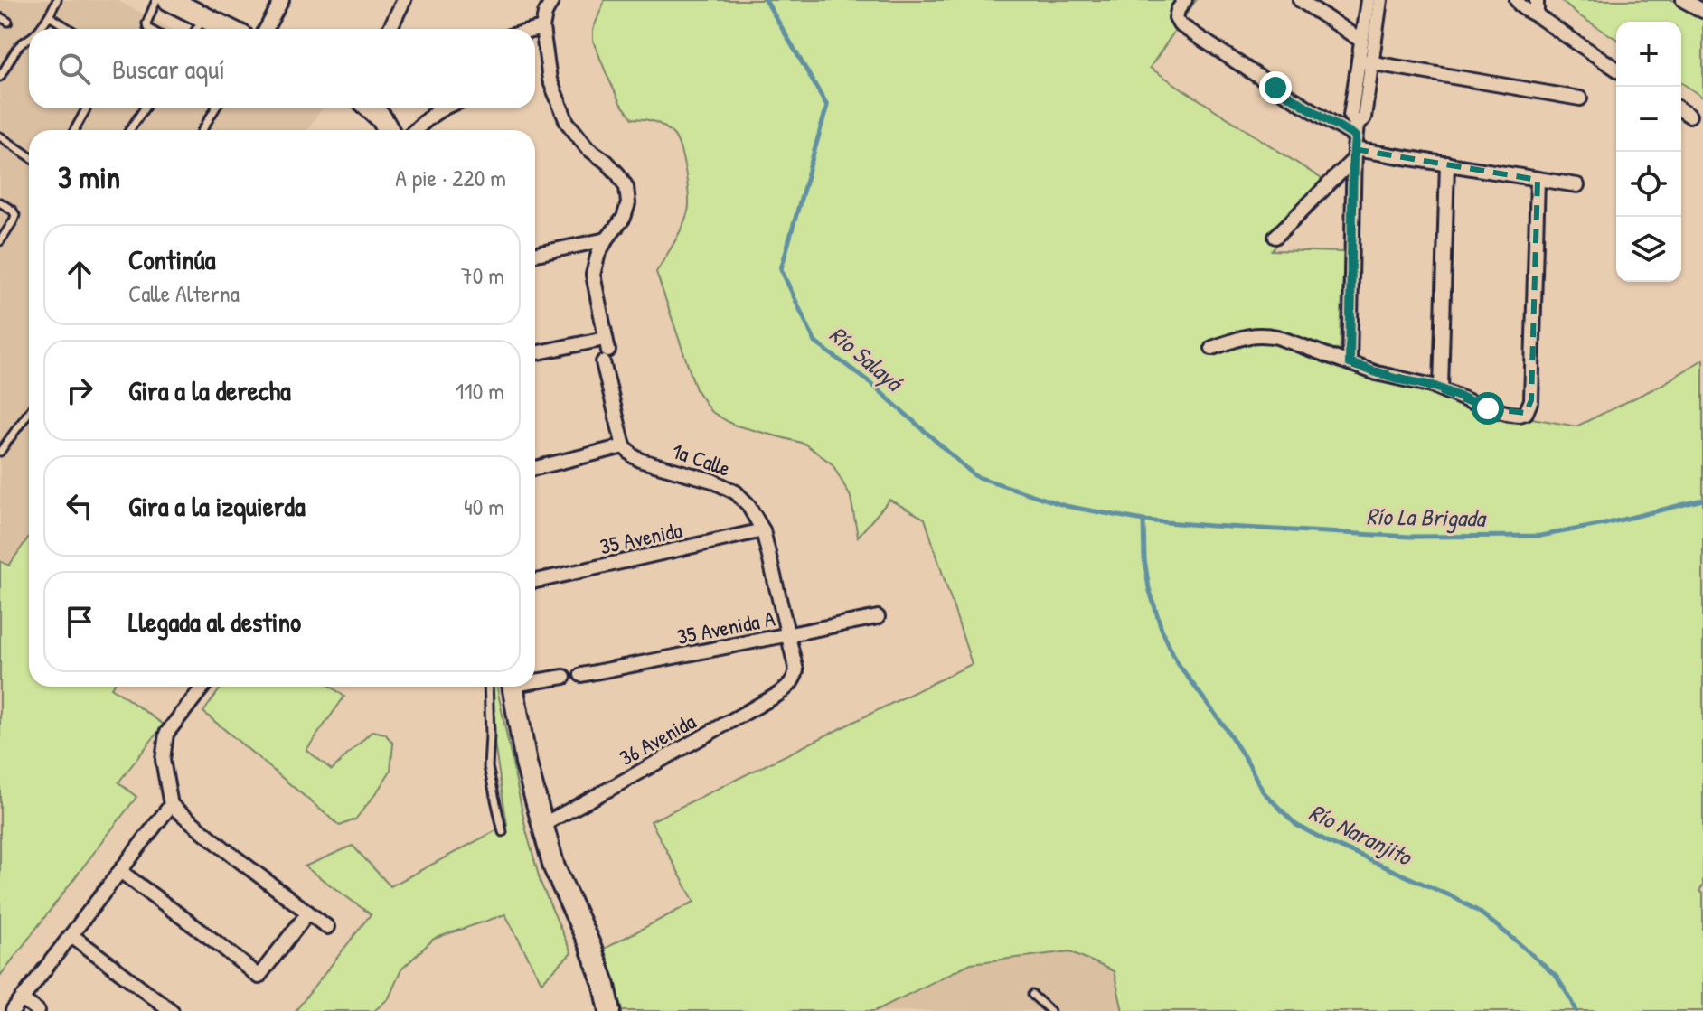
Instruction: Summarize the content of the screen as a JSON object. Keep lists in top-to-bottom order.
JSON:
{
  "streets": {
    "street": [
      "1a Calle",
      "35 Avenida",
      "35 Avenida A",
      "36 Avenida"
    ]
  },
  "crossings": [
    ["1a Calle", "35 Avenida"],
    ["1a Calle", "35 Avenida A"],
    ["1a Calle", "36 Avenida"]
  ],
  "water": ["Río Salayá", "Río La Brigada", "Río Naranjito"],
  "page": {
    "map_buttons": ["+", "−"],
    "search": "Buscar aquí",
    "heading": ["3 min", "A pie · 220 m"],
    "list": [
      ["Continúa", "Calle Alterna", "70 m"],
      ["Gira a la derecha", "110 m"],
      ["Gira a la izquierda", "40 m"],
      "Llegada al destino"
    ]
  }
}
